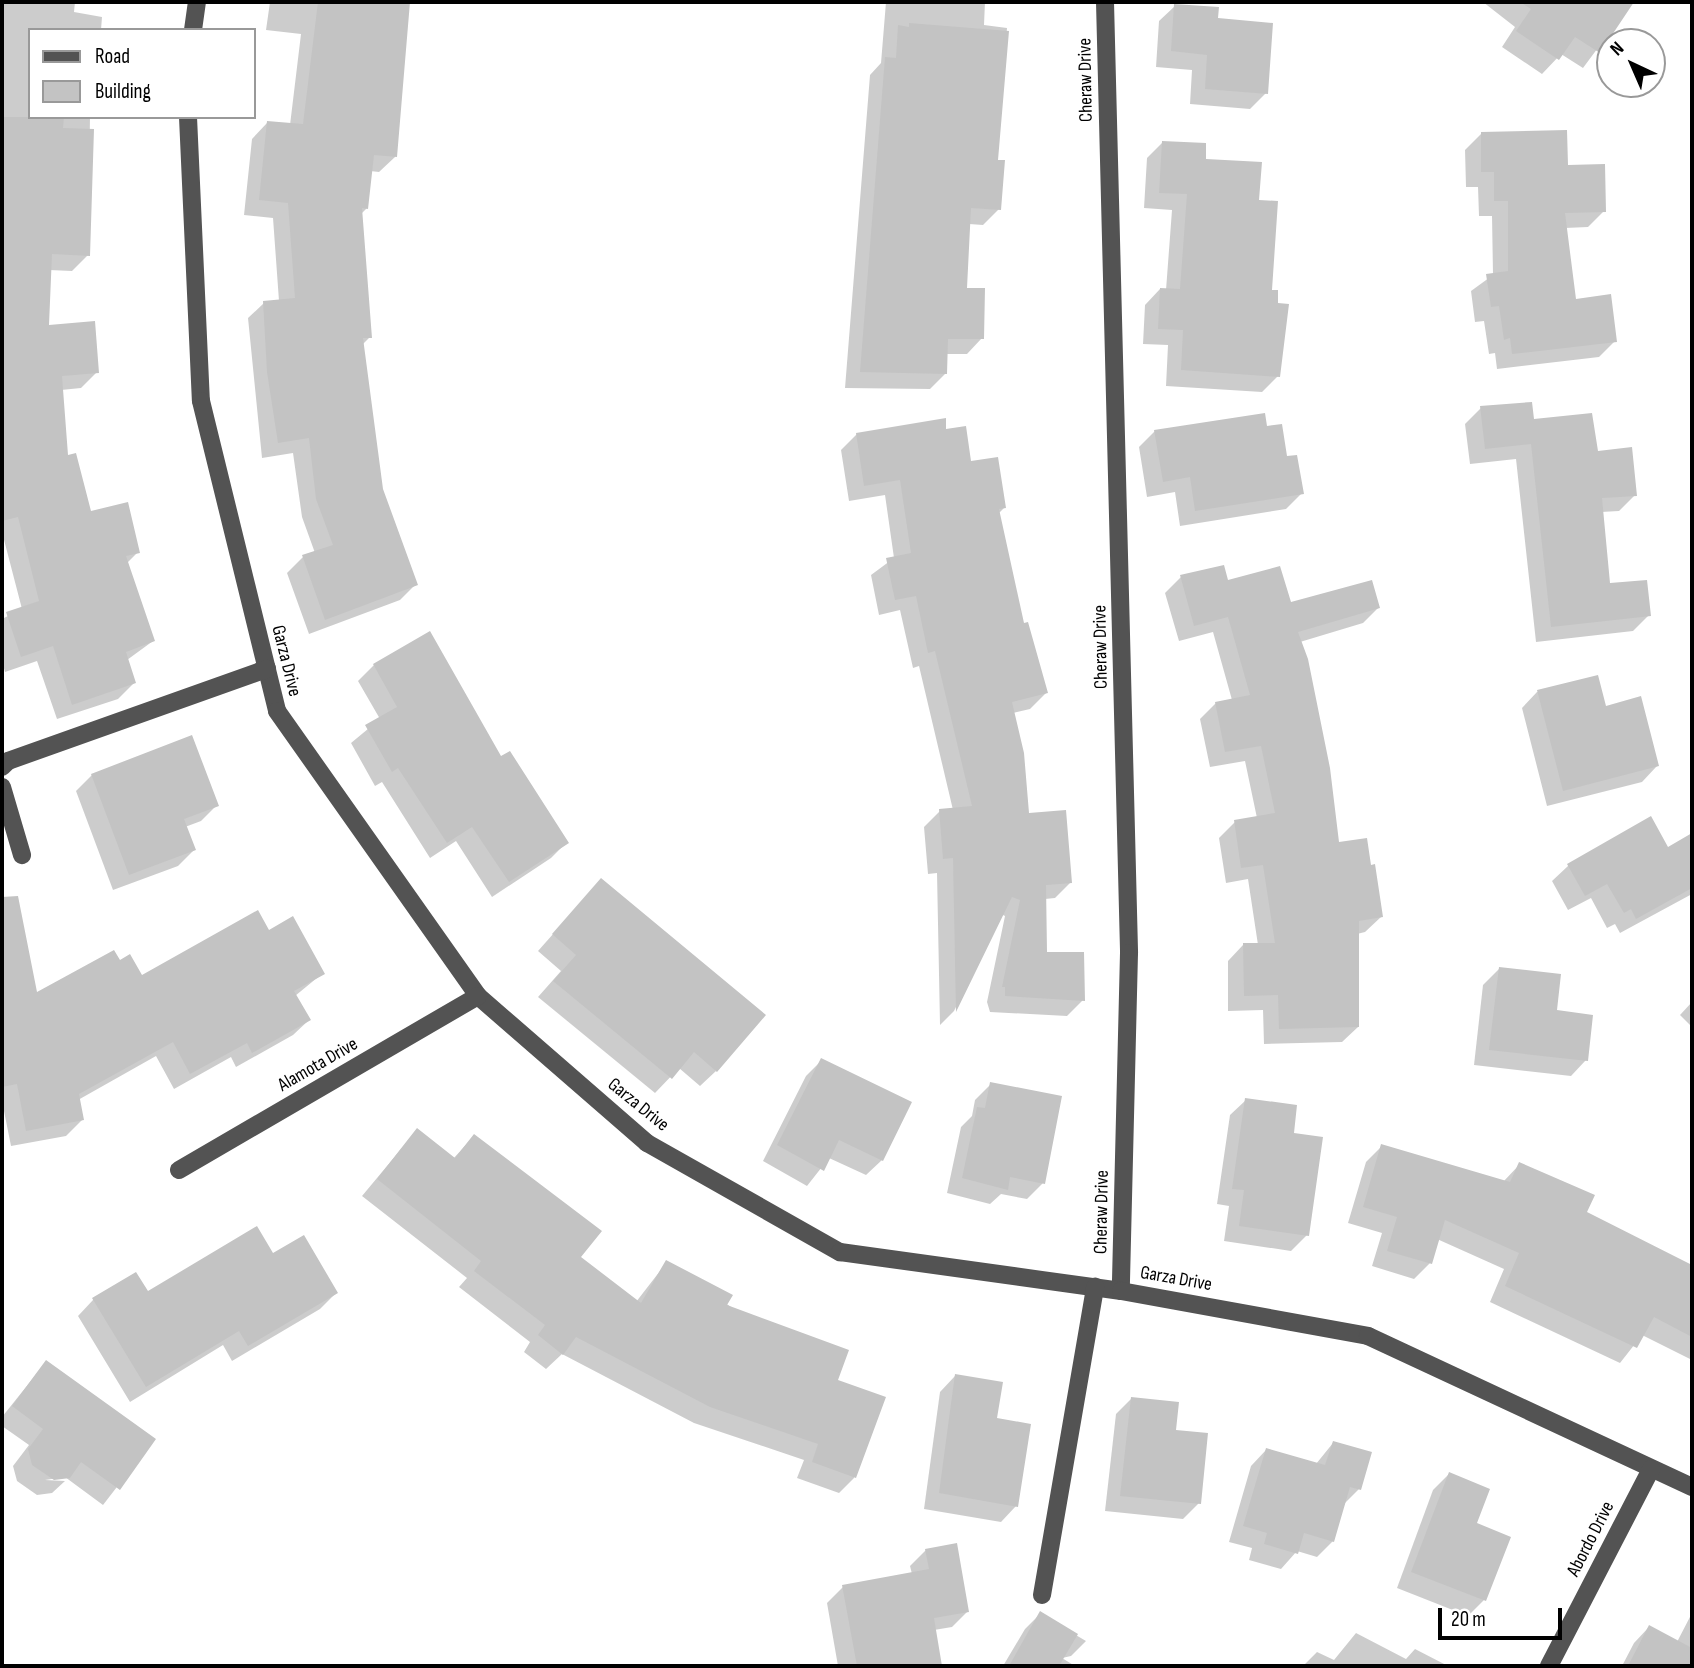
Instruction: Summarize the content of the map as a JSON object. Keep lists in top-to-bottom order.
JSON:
{
  "streets": {
    "street": [
      "Cheraw Drive",
      "Garza Drive",
      "Alamota Drive",
      "Abordo Drive"
    ]
  },
  "crossings": [
    ["Cheraw Drive", "Garza Drive"],
    ["Garza Drive", "Alamota Drive"],
    ["Garza Drive", "Abordo Drive"]
  ],
  "legend": ["Road", "Building"],
  "scale_bar": "20 m",
  "north": "top left"
}
